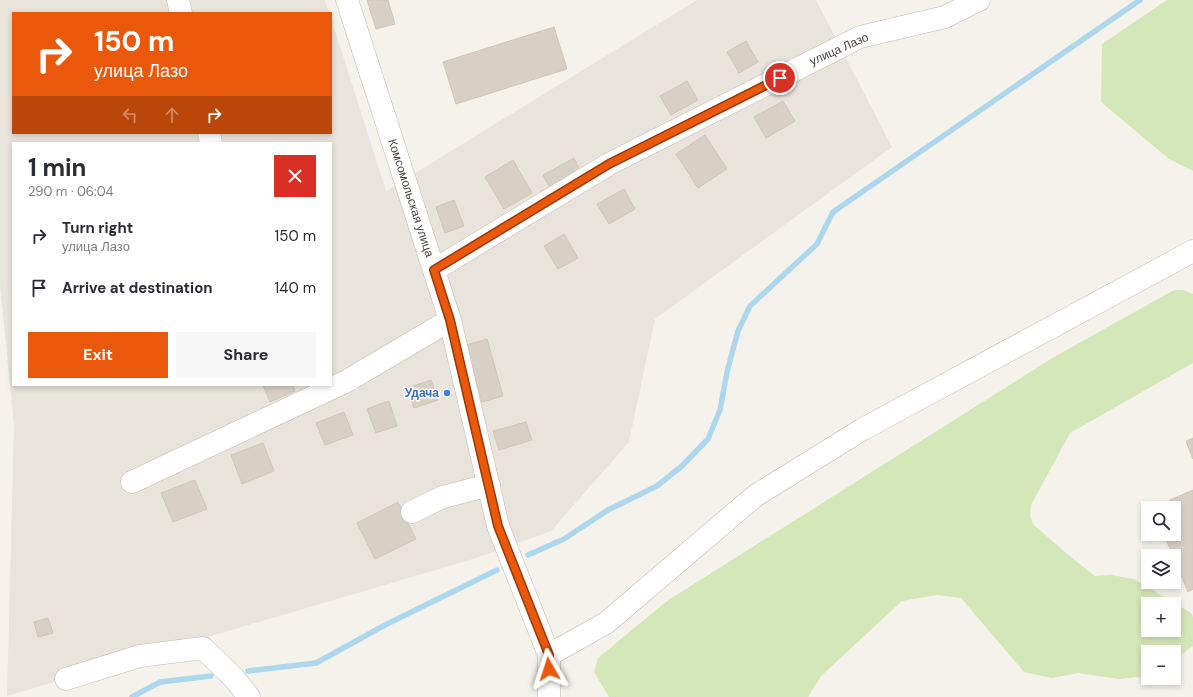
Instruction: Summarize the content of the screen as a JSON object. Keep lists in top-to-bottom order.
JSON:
{
  "streets": {
    "street": ["улица Лазо", "Комсомольская улица"]
  },
  "crossings": [
    ["улица Лазо", "Комсомольская улица"]
  ],
  "places": ["Удача"],
  "page": {
    "turn": ["150 m", "улица Лазо"],
    "heading": ["1 min", "290 m · 06:04"],
    "list": [
      {
        "name": "Turn right",
        "note": "улица Лазо",
        "value": "150 m"
      },
      {
        "name": "Arrive at destination",
        "value": "140 m"
      }
    ],
    "buttons": ["Exit", "Share"],
    "map_buttons": ["+", "−"]
  }
}
